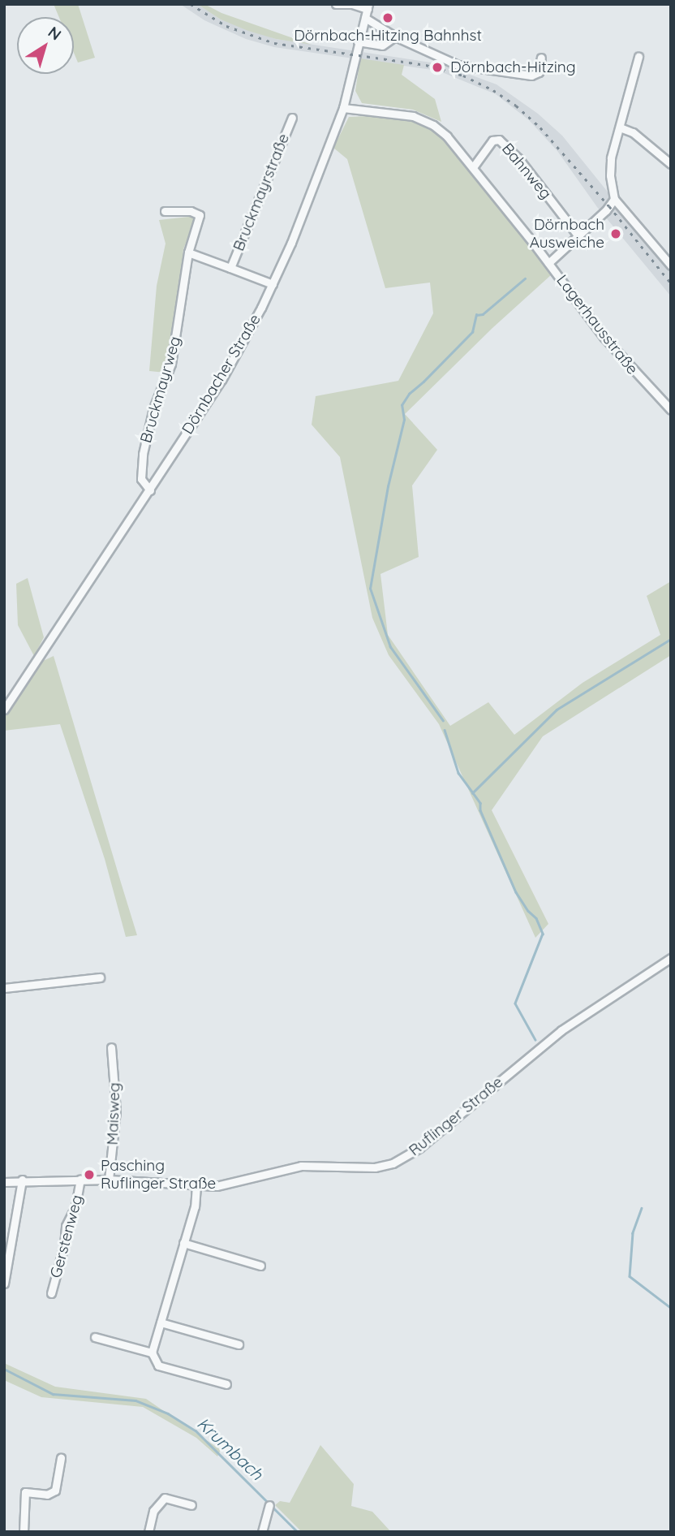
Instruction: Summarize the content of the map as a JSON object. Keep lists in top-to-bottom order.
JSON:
{
  "streets": {
    "street": [
      "Bahnweg",
      "Bruckmayrstraße",
      "Lagerhausstraße",
      "Dörnbacher Straße",
      "Bruckmayrweg",
      "Maisweg",
      "Ruflinger Straße",
      "Gerstenweg"
    ]
  },
  "crossings": [
    ["Bahnweg", "Lagerhausstraße"],
    ["Bruckmayrstraße", "Dörnbacher Straße"],
    ["Bruckmayrstraße", "Bruckmayrweg"],
    ["Lagerhausstraße", "Dörnbacher Straße"],
    ["Dörnbacher Straße", "Bruckmayrweg"],
    ["Maisweg", "Ruflinger Straße"],
    ["Ruflinger Straße", "Gerstenweg"]
  ],
  "water": ["Krumbach"],
  "places": [
    "Dörnbach-Hitzing Bahnhst",
    "Dörnbach-Hitzing",
    "Dörnbach Ausweiche",
    "Pasching Ruflinger Straße"
  ],
  "north": "top right"
}
